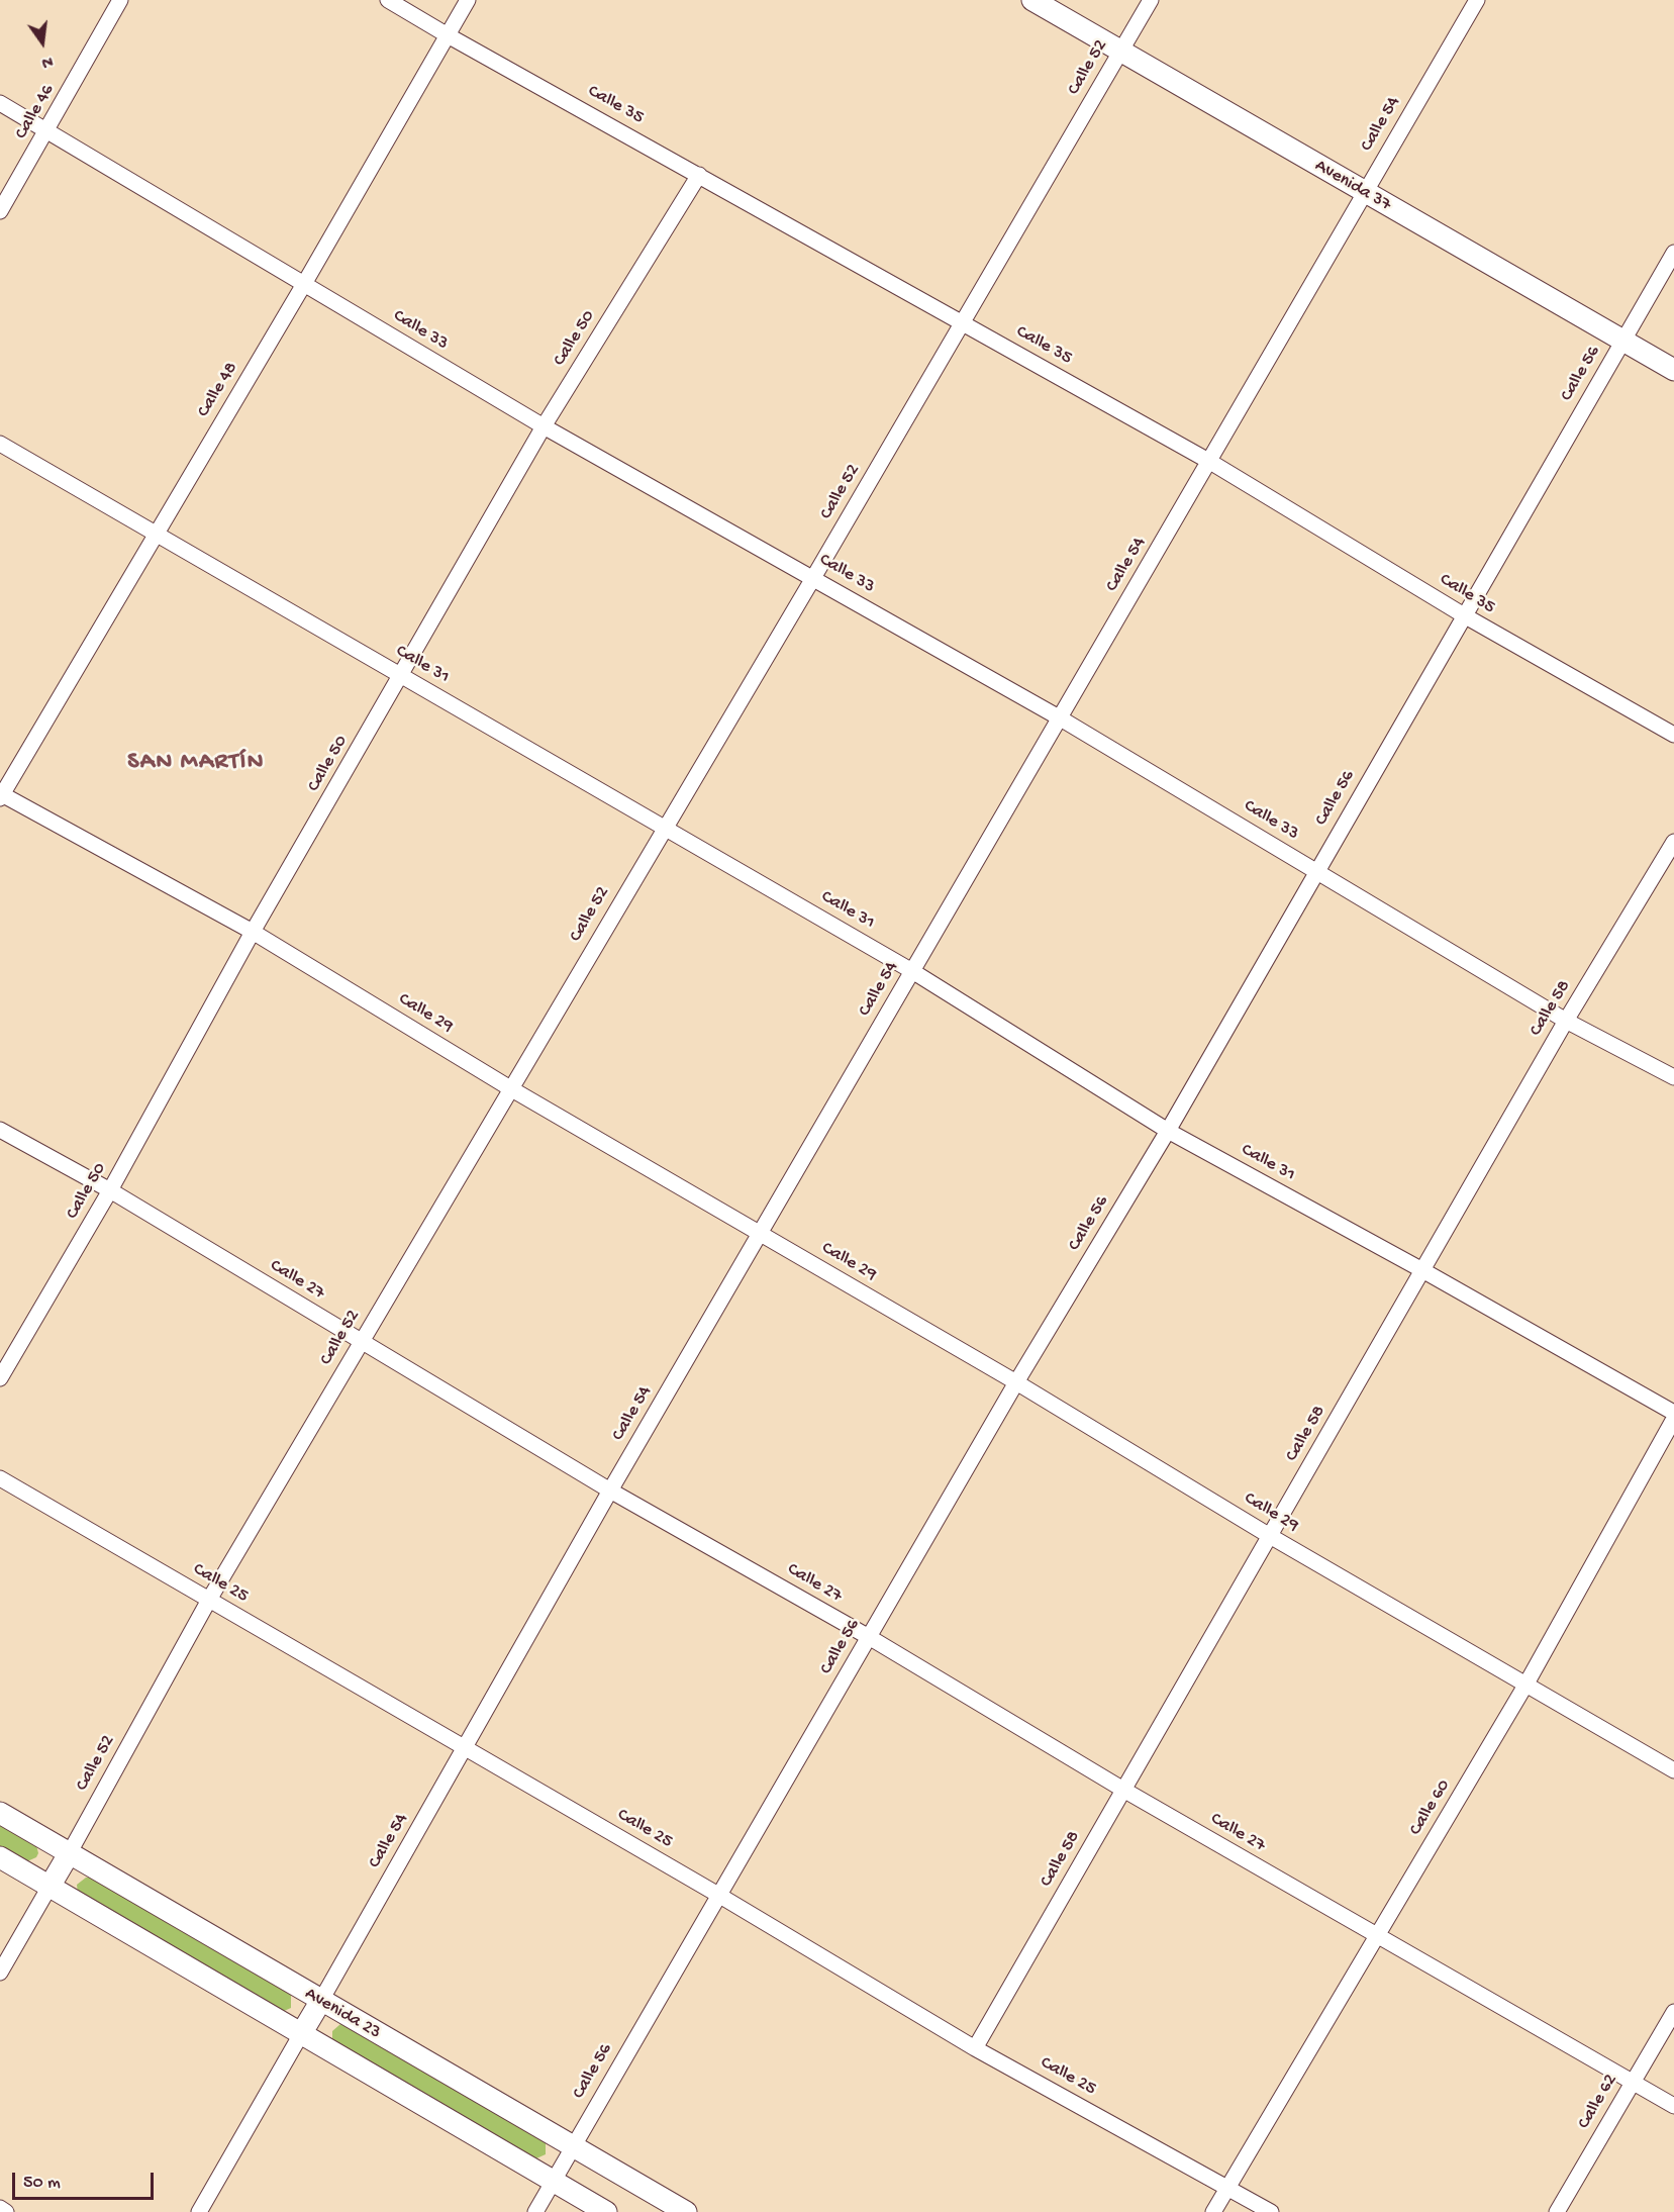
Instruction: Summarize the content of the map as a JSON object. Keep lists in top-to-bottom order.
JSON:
{
  "streets": {
    "main road": ["Avenida 37", "Avenida 23"],
    "street": [
      "Calle 52",
      "Calle 35",
      "Calle 46",
      "Calle 54",
      "Calle 33",
      "Calle 50",
      "Calle 56",
      "Calle 48",
      "Calle 31",
      "Calle 58",
      "Calle 29",
      "Calle 27",
      "Calle 25",
      "Calle 60",
      "Calle 62"
    ]
  },
  "crossings": [
    ["Calle 52", "Calle 35"],
    ["Calle 52", "Avenida 37"],
    ["Calle 52", "Calle 33"],
    ["Calle 52", "Calle 31"],
    ["Calle 52", "Calle 29"],
    ["Calle 52", "Calle 27"],
    ["Calle 52", "Calle 25"],
    ["Calle 52", "Avenida 23"],
    ["Calle 35", "Calle 54"],
    ["Calle 35", "Calle 50"],
    ["Calle 35", "Calle 56"],
    ["Calle 35", "Calle 48"],
    ["Calle 46", "Calle 33"],
    ["Calle 54", "Avenida 37"],
    ["Calle 54", "Calle 33"],
    ["Calle 54", "Calle 31"],
    ["Calle 54", "Calle 29"],
    ["Calle 54", "Calle 27"],
    ["Calle 54", "Calle 25"],
    ["Calle 54", "Avenida 23"],
    ["Avenida 37", "Calle 56"],
    ["Calle 33", "Calle 50"],
    ["Calle 33", "Calle 56"],
    ["Calle 33", "Calle 48"],
    ["Calle 33", "Calle 58"],
    ["Calle 50", "Calle 31"],
    ["Calle 50", "Calle 29"],
    ["Calle 50", "Calle 27"],
    ["Calle 56", "Calle 31"],
    ["Calle 56", "Calle 29"],
    ["Calle 56", "Calle 27"],
    ["Calle 56", "Calle 25"],
    ["Calle 56", "Avenida 23"],
    ["Calle 48", "Calle 31"],
    ["Calle 48", "Calle 29"],
    ["Calle 31", "Calle 58"],
    ["Calle 58", "Calle 29"],
    ["Calle 58", "Calle 27"],
    ["Calle 58", "Calle 25"],
    ["Calle 29", "Calle 60"],
    ["Calle 27", "Calle 60"],
    ["Calle 27", "Calle 62"],
    ["Calle 25", "Calle 60"]
  ],
  "districts": ["SAN MARTÍN"],
  "scale_bar": "50 m",
  "north": "bottom"
}
